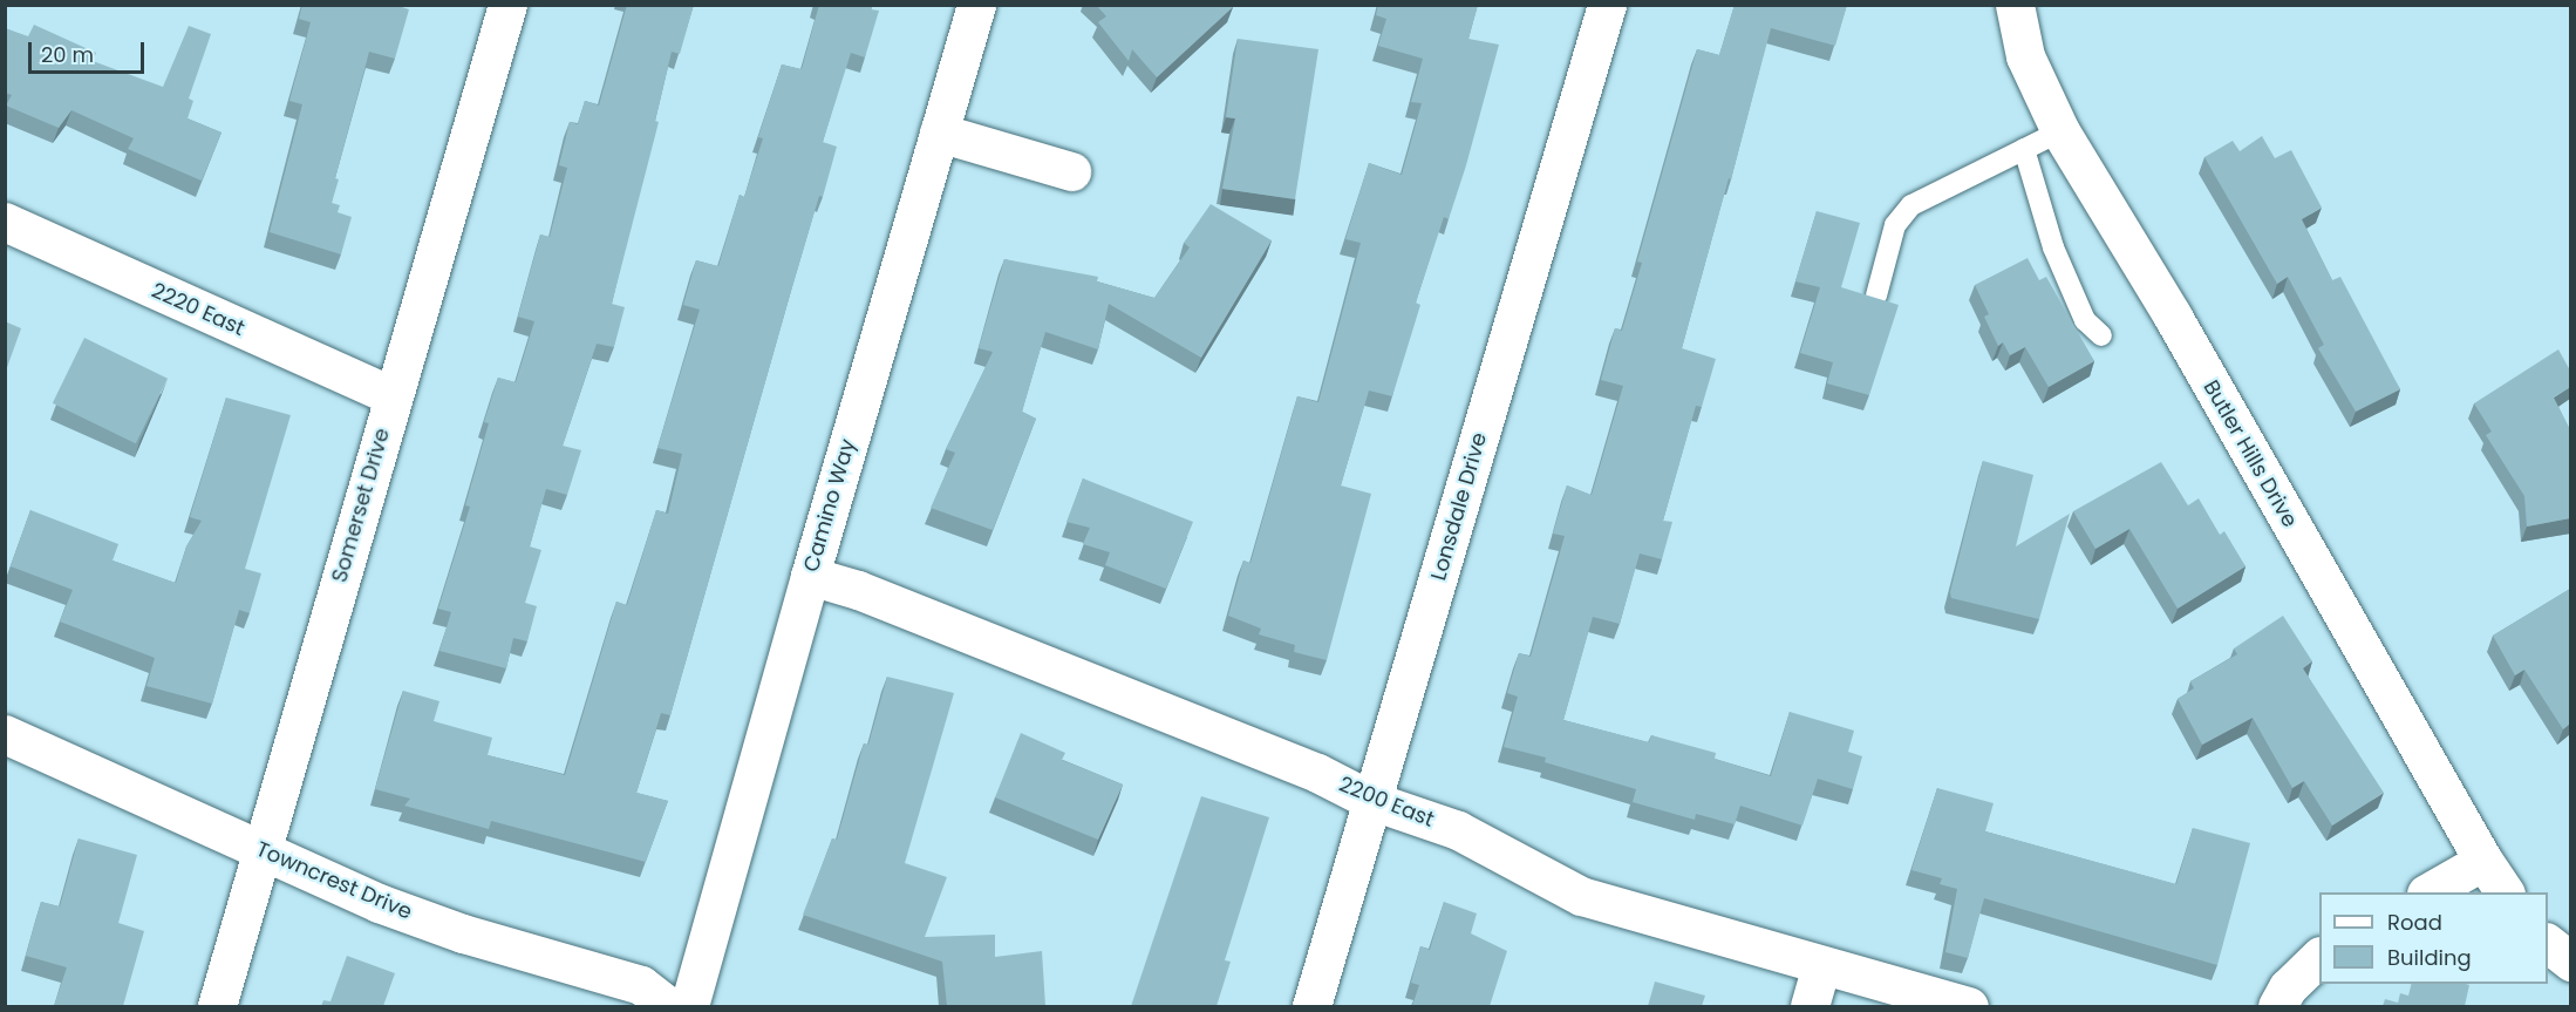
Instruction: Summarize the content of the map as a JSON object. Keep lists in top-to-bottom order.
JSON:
{
  "streets": {
    "street": [
      "2220 East",
      "Butler Hills Drive",
      "Somerset Drive",
      "Camino Way",
      "Lonsdale Drive",
      "2200 East",
      "Towncrest Drive"
    ]
  },
  "crossings": [
    ["2220 East", "Somerset Drive"],
    ["Somerset Drive", "Towncrest Drive"],
    ["Camino Way", "2200 East"],
    ["Lonsdale Drive", "2200 East"]
  ],
  "legend": ["Road", "Building"],
  "scale_bar": "20 m"
}
